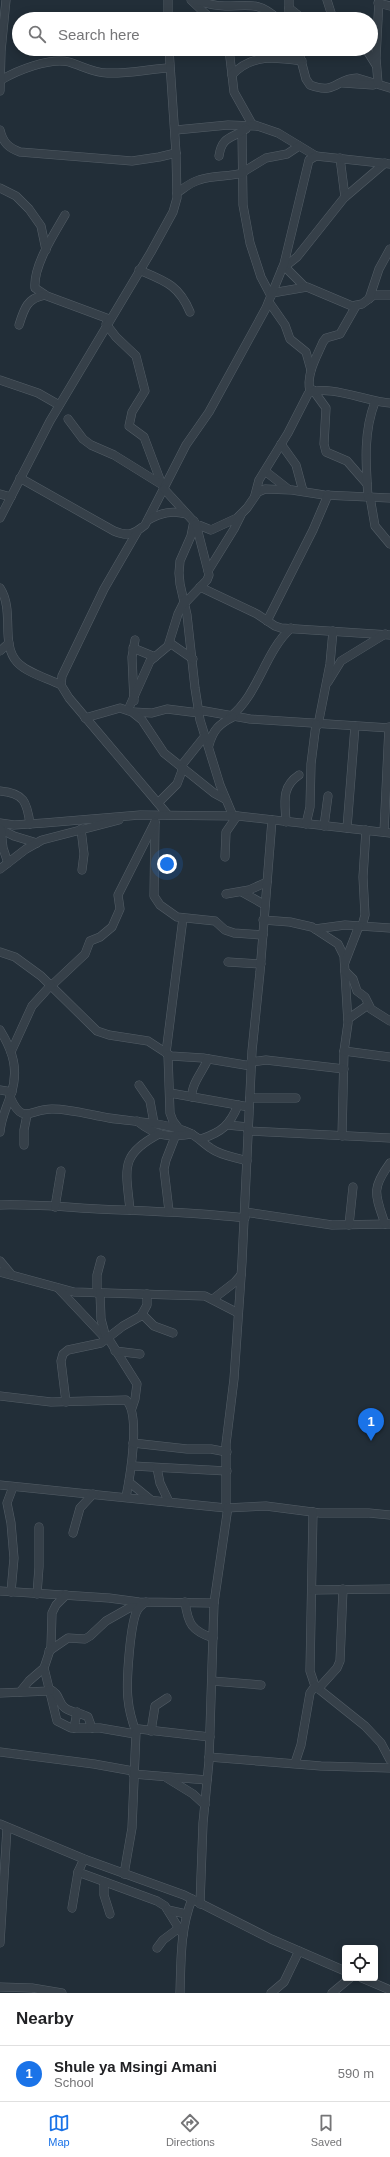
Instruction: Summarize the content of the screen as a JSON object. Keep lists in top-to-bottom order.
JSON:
{
  "page": {
    "search": "Search here",
    "pins": "1",
    "heading": "Nearby",
    "list": [
      {
        "mark": "1",
        "name": "Shule ya Msingi Amani",
        "note": "School",
        "value": "590 m"
      }
    ],
    "nav": ["Map", "Directions", "Saved"]
  }
}
